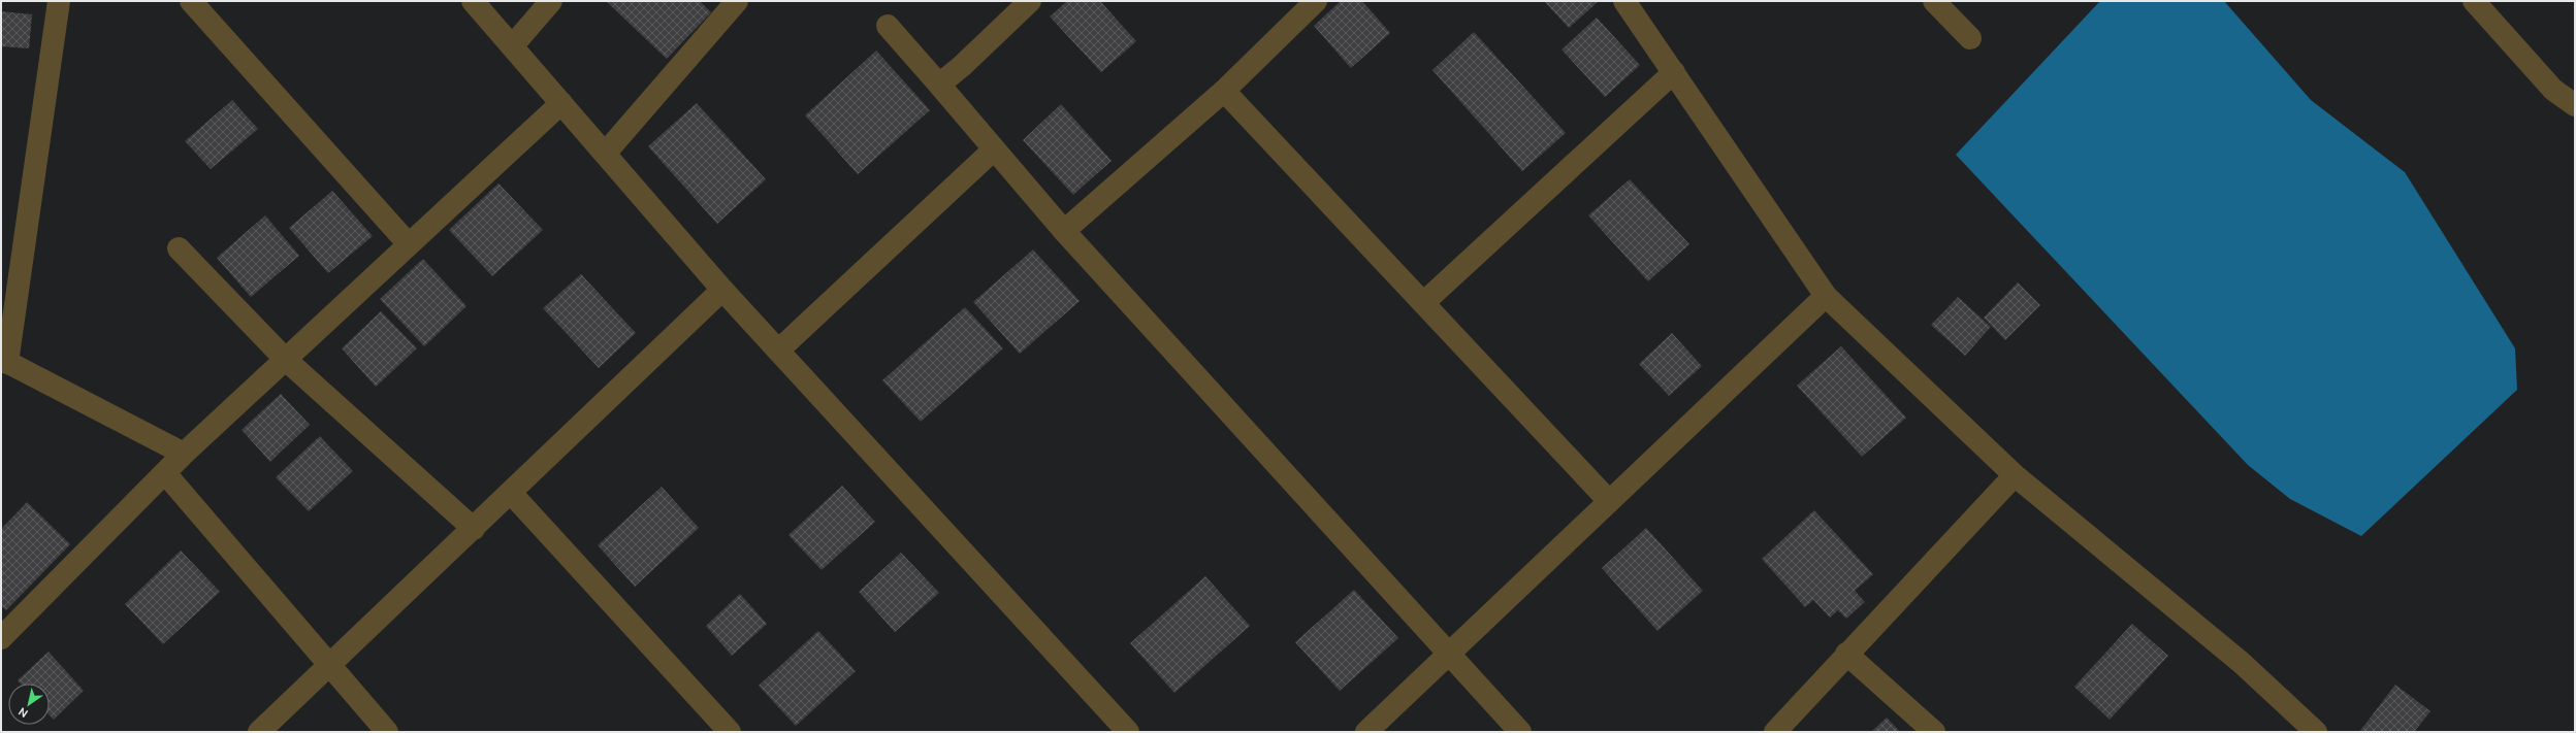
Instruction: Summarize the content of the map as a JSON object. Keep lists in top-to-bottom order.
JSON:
{
  "north": "bottom left"
}
